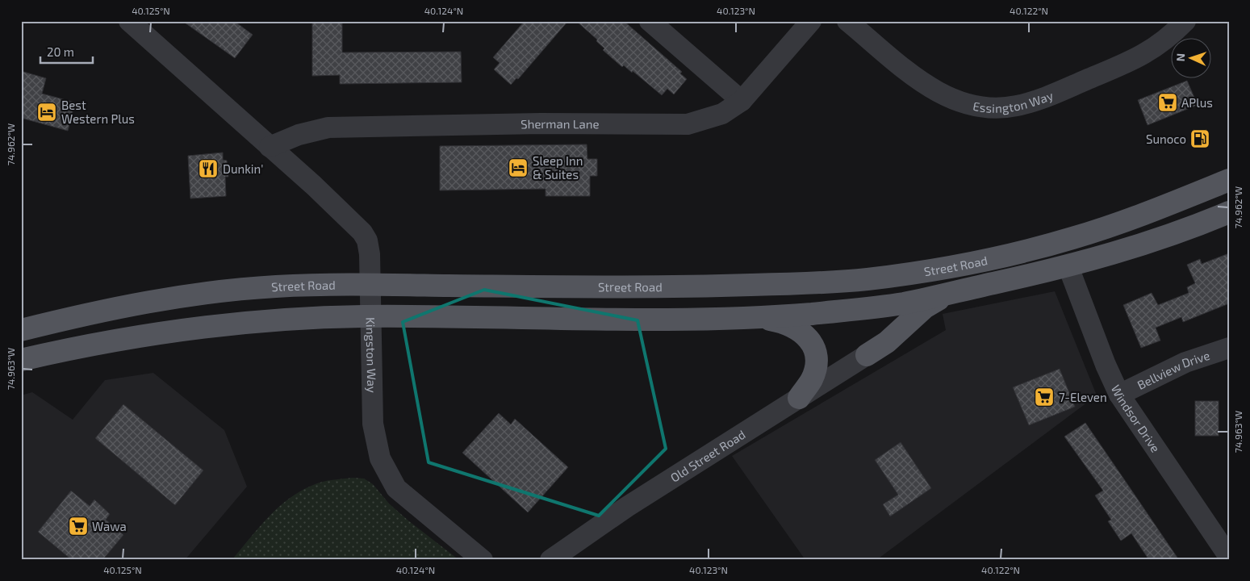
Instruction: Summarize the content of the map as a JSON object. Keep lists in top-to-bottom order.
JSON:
{
  "streets": {
    "main road": ["Street Road"],
    "street": [
      "Essington Way",
      "Sherman Lane",
      "Kingston Way",
      "Bellview Drive",
      "Windsor Drive",
      "Old Street Road"
    ]
  },
  "crossings": [
    ["Sherman Lane", "Kingston Way"],
    ["Street Road", "Kingston Way"],
    ["Street Road", "Windsor Drive"],
    ["Bellview Drive", "Windsor Drive"]
  ],
  "places": {
    "supermarket": ["APlus", "7-Eleven", "Wawa"],
    "hotel": ["Best Western Plus", "Sleep Inn & Suites"],
    "fuel station": ["Sunoco"],
    "restaurant": ["Dunkin'"]
  },
  "scale_bar": "20 m",
  "north": "left",
  "coordinates": [
    "40.125°N",
    "40.124°N",
    "40.123°N",
    "40.122°N",
    "74.962°W",
    "74.963°W"
  ]
}
